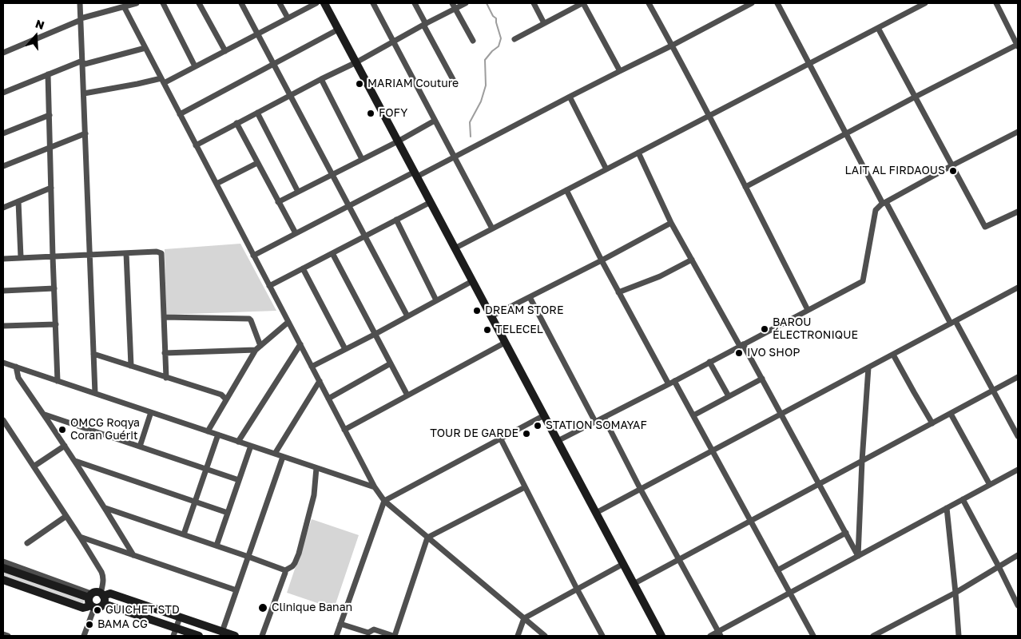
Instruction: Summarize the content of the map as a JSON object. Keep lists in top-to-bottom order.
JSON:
{
  "places": [
    "MARIAM Couture",
    "FOFY",
    "LAIT AL FIRDAOUS",
    "DREAM STORE",
    "BAROU ÉLECTRONIQUE",
    "TELECEL",
    "IVO SHOP",
    "STATION SOMAYAF",
    "OMCG Roqya Coran Guérit",
    "TOUR DE GARDE",
    "Clinique Banan",
    "GUICHET STD",
    "BAMA CG"
  ],
  "north": "top"
}
